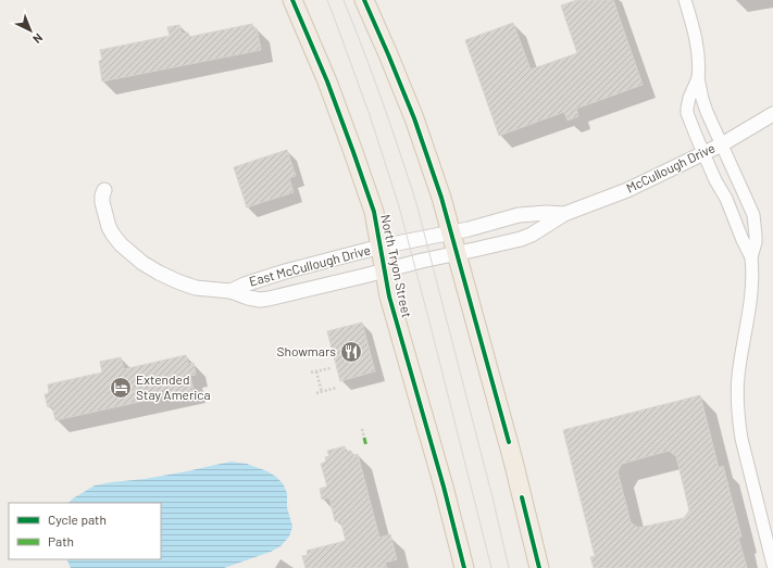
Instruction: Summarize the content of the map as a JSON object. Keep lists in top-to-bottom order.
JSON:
{
  "streets": {
    "main road": ["North Tryon Street"],
    "street": ["McCullough Drive", "East McCullough Drive"]
  },
  "crossings": [
    ["McCullough Drive", "East McCullough Drive"],
    ["East McCullough Drive", "North Tryon Street"]
  ],
  "places": {
    "restaurant": ["Showmars"],
    "hotel": ["Extended Stay America"]
  },
  "legend": ["Cycle path", "Path"],
  "north": "bottom right"
}
